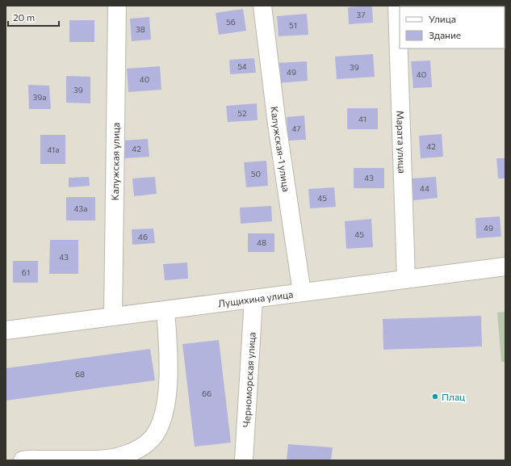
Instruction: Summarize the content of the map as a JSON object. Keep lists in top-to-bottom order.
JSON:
{
  "streets": {
    "street": [
      "Марата улица",
      "Калужская-1 улица",
      "Калужская улица",
      "Лущихина улица",
      "Черноморская улица"
    ]
  },
  "crossings": [
    ["Марата улица", "Лущихина улица"],
    ["Калужская-1 улица", "Лущихина улица"],
    ["Калужская улица", "Лущихина улица"],
    ["Лущихина улица", "Черноморская улица"]
  ],
  "places": ["Плац"],
  "house_numbers": [
    "37",
    "56",
    "51",
    "38",
    "54",
    "39",
    "49",
    "40",
    "40",
    "39",
    "39а",
    "52",
    "41",
    "47",
    "42",
    "42",
    "41а",
    "50",
    "43",
    "44",
    "45",
    "43а",
    "49",
    "45",
    "46",
    "48",
    "43",
    "61",
    "68",
    "66"
  ],
  "legend": ["Улица", "Здание"],
  "scale_bar": "20 m"
}
